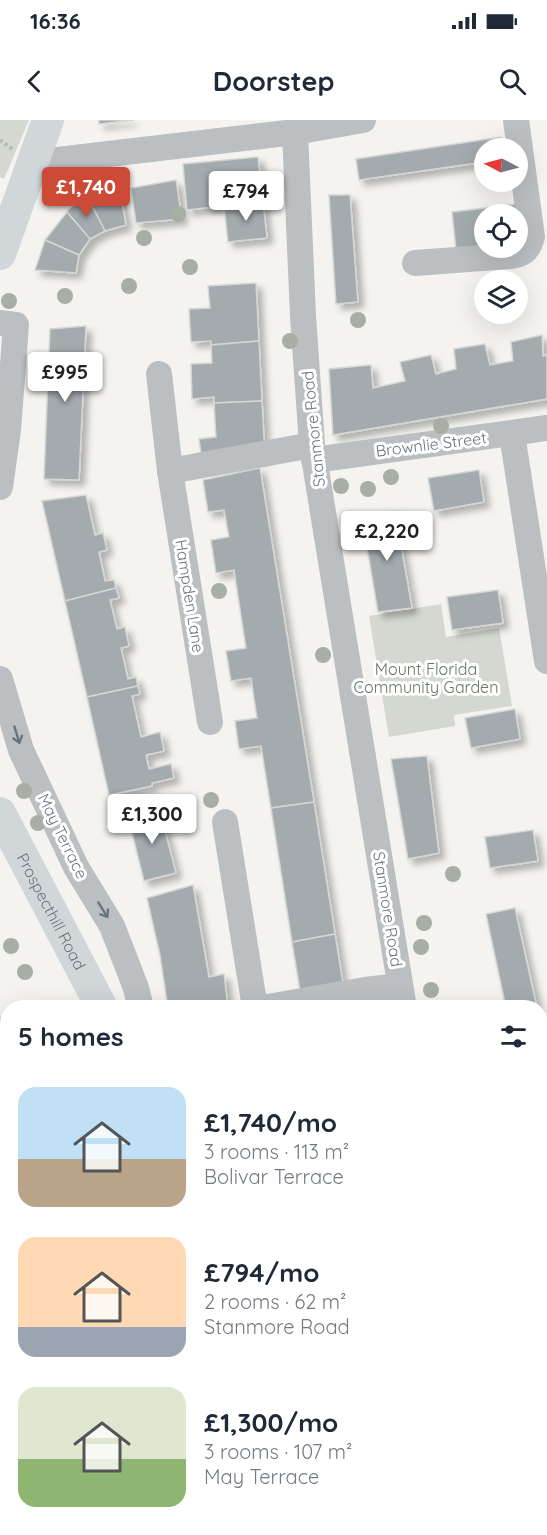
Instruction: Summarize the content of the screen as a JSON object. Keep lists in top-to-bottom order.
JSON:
{
  "streets": {
    "main road": ["Prospecthill Road"],
    "street": [
      "Stanmore Road",
      "Brownlie Street",
      "Hampden Lane",
      "May Terrace"
    ]
  },
  "crossings": [
    ["Stanmore Road", "Brownlie Street"]
  ],
  "parks": ["Mount Florida Community Garden"],
  "north": "left",
  "page": {
    "status": "16:36",
    "header": "Doorstep",
    "price": [
      "£1,740",
      "£794",
      "£995",
      "£2,220",
      "£1,300"
    ],
    "heading": "5 homes",
    "list": [
      {
        "name": "£1,740/mo",
        "note": "3 rooms · 113 m² · Bolivar Terrace"
      },
      {
        "name": "£794/mo",
        "note": "2 rooms · 62 m² · Stanmore Road"
      },
      {
        "name": "£1,300/mo",
        "note": "3 rooms · 107 m² · May Terrace"
      }
    ]
  }
}
